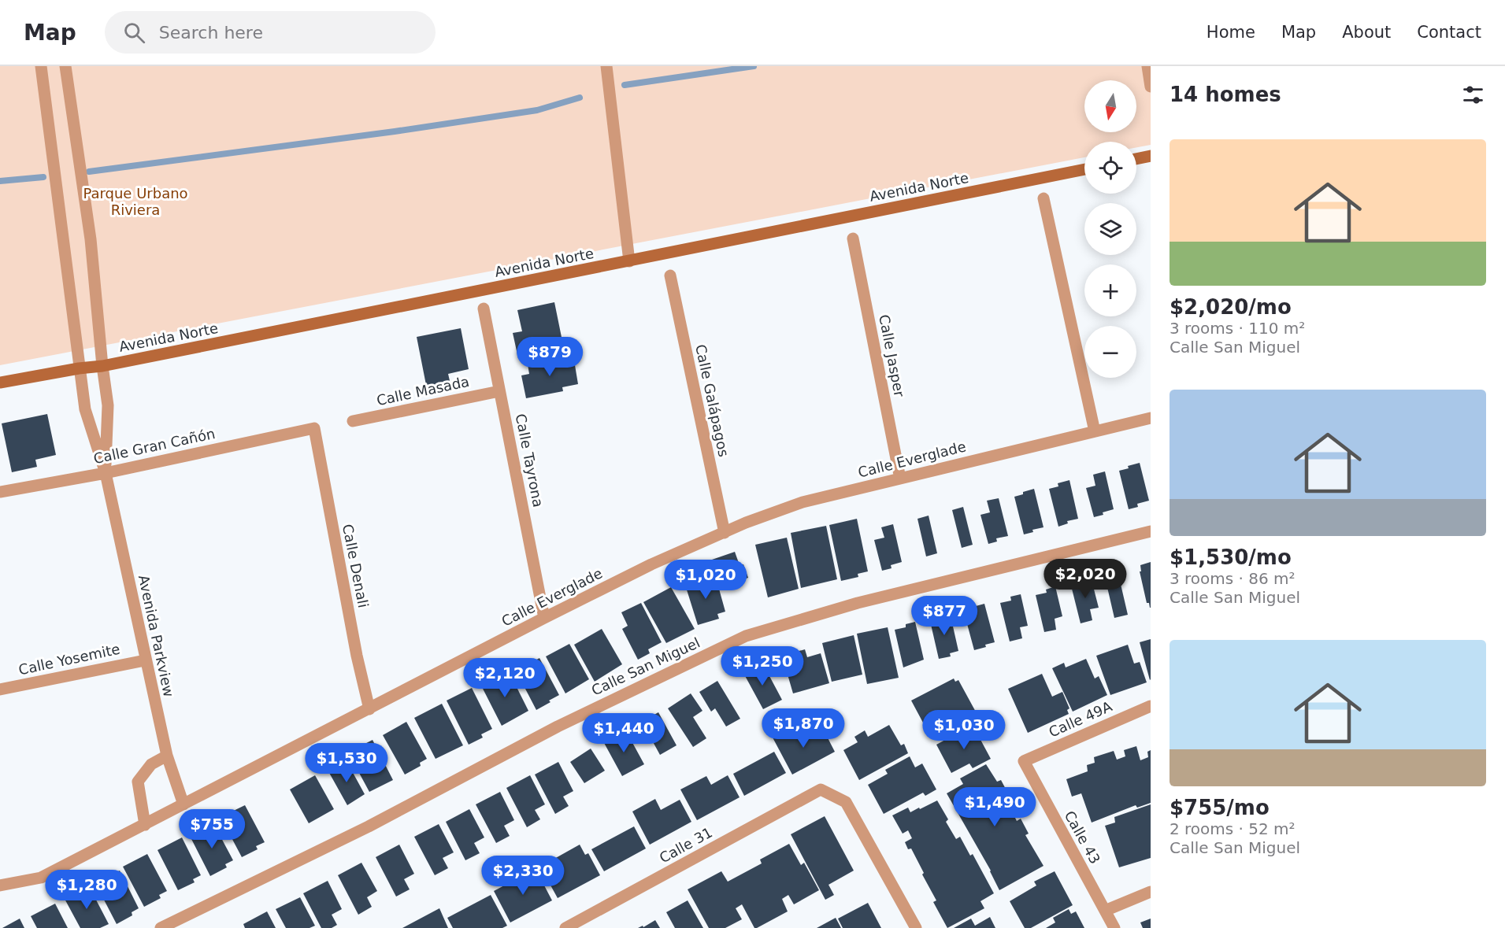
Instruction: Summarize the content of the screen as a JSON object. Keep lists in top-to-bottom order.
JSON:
{
  "streets": {
    "street": [
      "Avenida Norte",
      "Calle Jasper",
      "Calle Masada",
      "Calle Galápagos",
      "Calle Gran Cañón",
      "Calle Everglade",
      "Calle Tayrona",
      "Calle Denali",
      "Avenida Parkview",
      "Calle Yosemite",
      "Calle San Miguel",
      "Calle 49A",
      "Calle 43",
      "Calle 31"
    ]
  },
  "crossings": [
    ["Avenida Norte", "Avenida Parkview"],
    ["Calle Jasper", "Calle Everglade"],
    ["Calle Masada", "Calle Tayrona"],
    ["Calle Galápagos", "Calle Everglade"],
    ["Calle Gran Cañón", "Calle Denali"],
    ["Calle Gran Cañón", "Avenida Parkview"],
    ["Calle Everglade", "Calle Tayrona"],
    ["Calle Everglade", "Calle Denali"],
    ["Calle Everglade", "Avenida Parkview"],
    ["Avenida Parkview", "Calle Yosemite"],
    ["Calle 49A", "Calle 43"]
  ],
  "parks": ["Parque Urbano Riviera"],
  "north": "bottom",
  "page": {
    "header": "Map",
    "search": "Search here",
    "nav": [
      "Home",
      "Map",
      "About",
      "Contact"
    ],
    "heading": "14 homes",
    "map_buttons": ["+", "−"],
    "list": [
      {
        "name": "$2,020/mo",
        "note": "3 rooms · 110 m² · Calle San Miguel"
      },
      {
        "name": "$1,530/mo",
        "note": "3 rooms · 86 m² · Calle San Miguel"
      },
      {
        "name": "$755/mo",
        "note": "2 rooms · 52 m² · Calle San Miguel"
      }
    ],
    "price": [
      "$879",
      "$2,020",
      "$1,020",
      "$877",
      "$1,250",
      "$2,120",
      "$1,870",
      "$1,030",
      "$1,440",
      "$1,530",
      "$1,490",
      "$755",
      "$2,330",
      "$1,280"
    ]
  }
}
